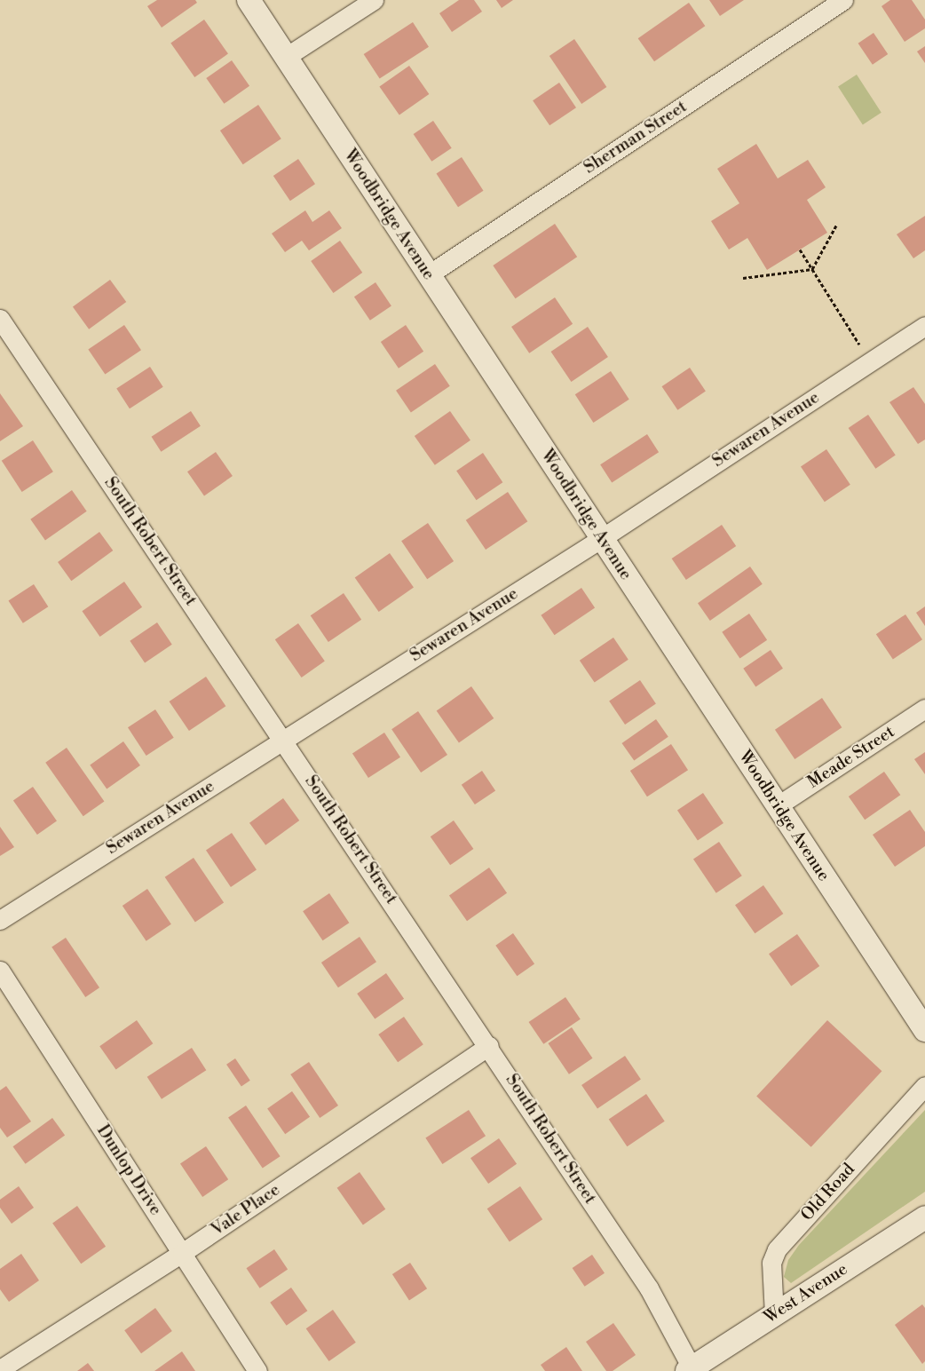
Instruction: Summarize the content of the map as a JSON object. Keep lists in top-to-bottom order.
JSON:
{
  "streets": {
    "street": [
      "Sherman Street",
      "Woodbridge Avenue",
      "Sewaren Avenue",
      "South Robert Street",
      "Meade Street",
      "Dunlop Drive",
      "Old Road",
      "Vale Place",
      "West Avenue"
    ]
  },
  "crossings": [
    ["Sherman Street", "Woodbridge Avenue"],
    ["Woodbridge Avenue", "Sewaren Avenue"],
    ["Woodbridge Avenue", "Meade Street"],
    ["Sewaren Avenue", "South Robert Street"],
    ["South Robert Street", "Vale Place"],
    ["South Robert Street", "West Avenue"],
    ["Dunlop Drive", "Vale Place"],
    ["Old Road", "West Avenue"]
  ]
}
